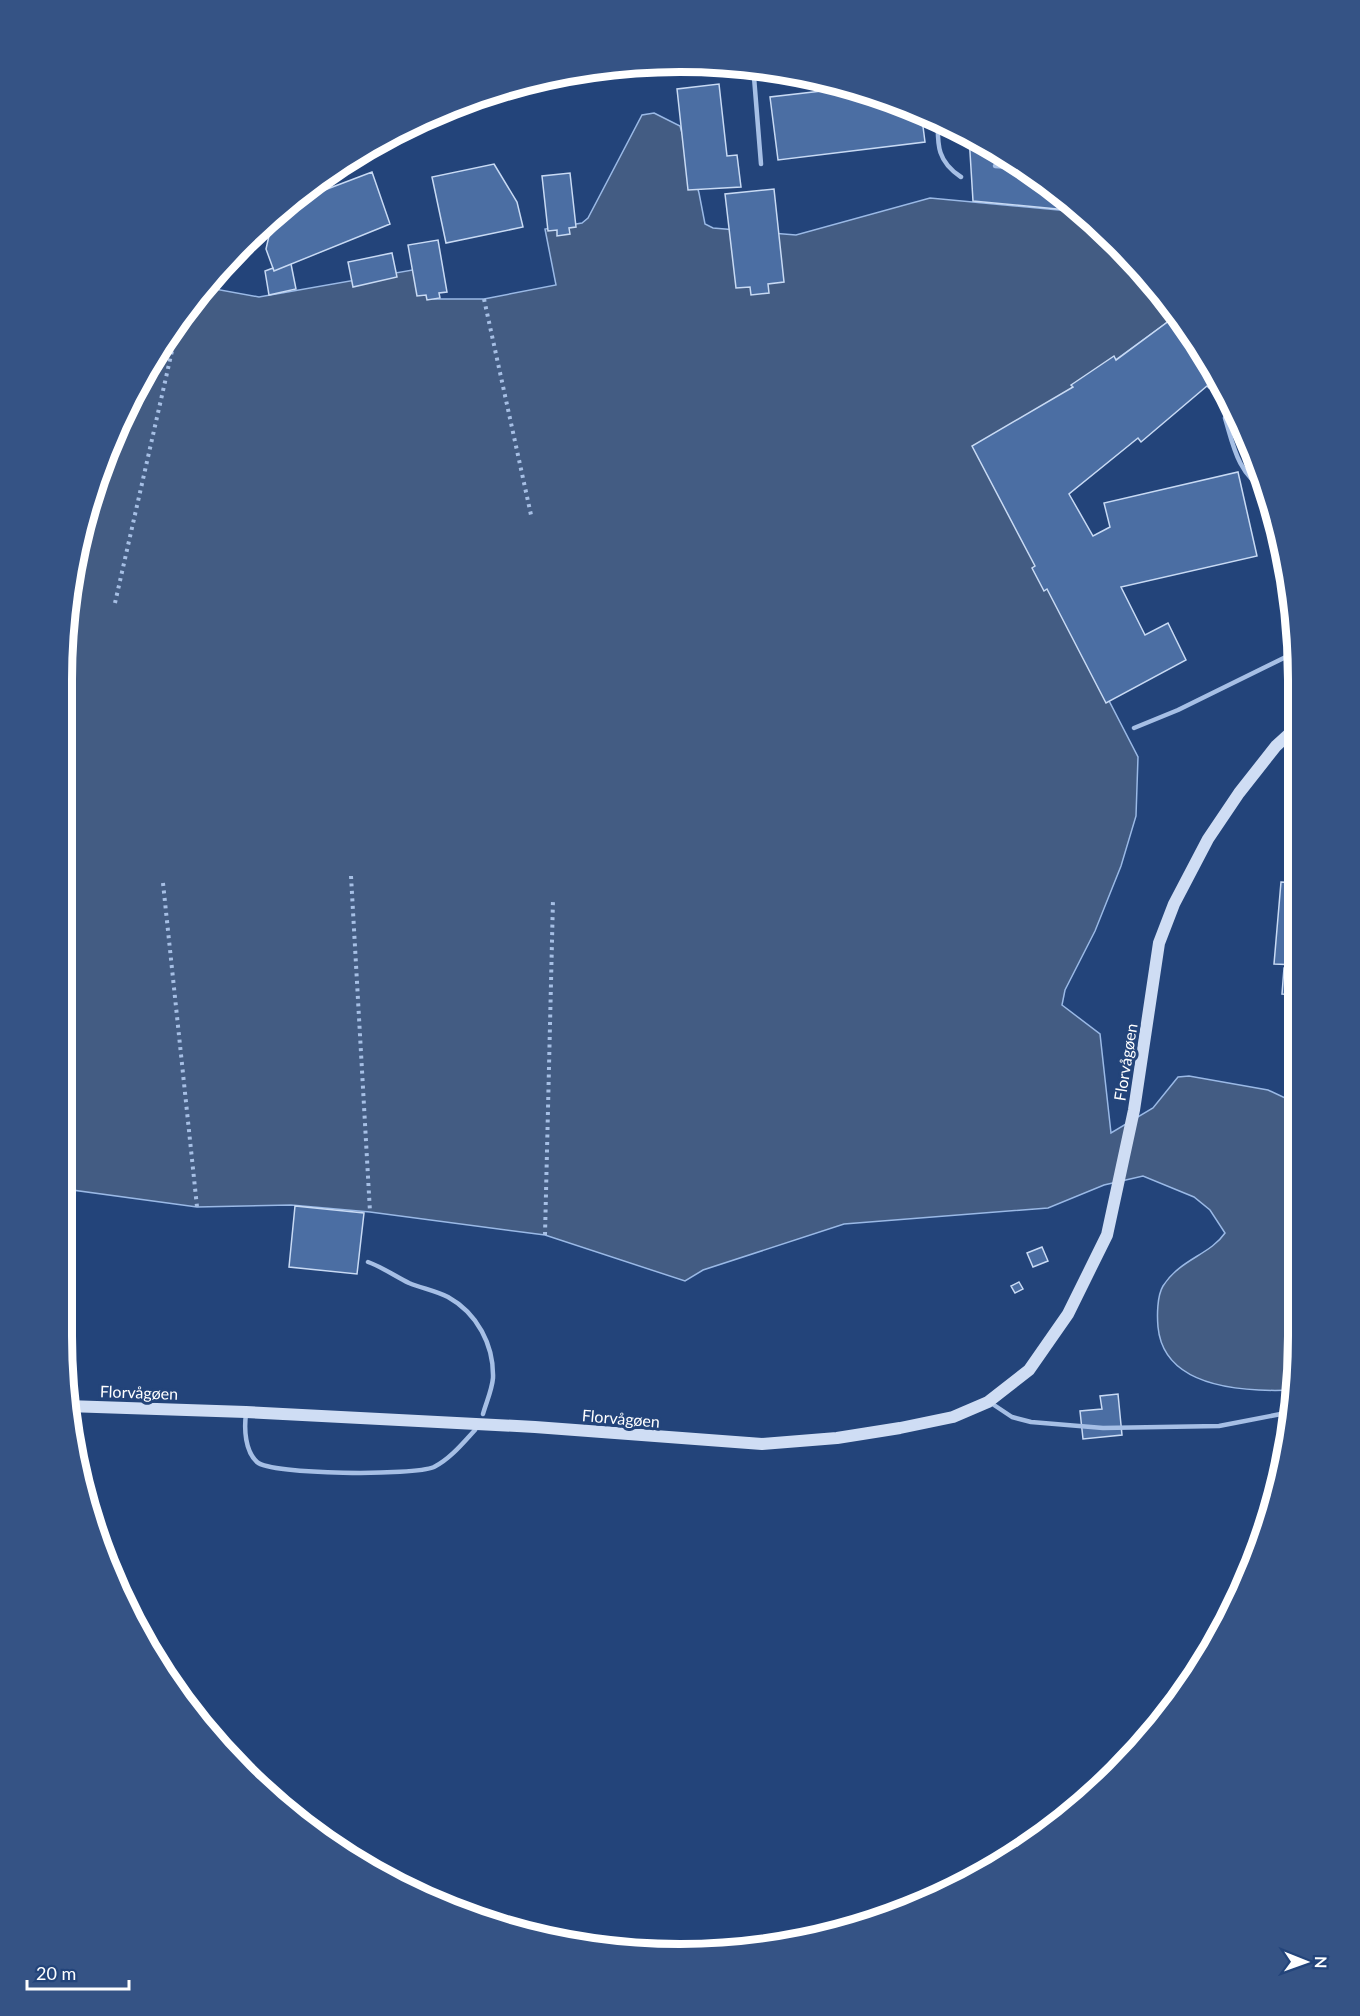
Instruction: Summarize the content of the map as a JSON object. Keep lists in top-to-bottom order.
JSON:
{
  "streets": {
    "main road": ["Florvågøen"]
  },
  "scale_bar": "20 m",
  "north": "right"
}
